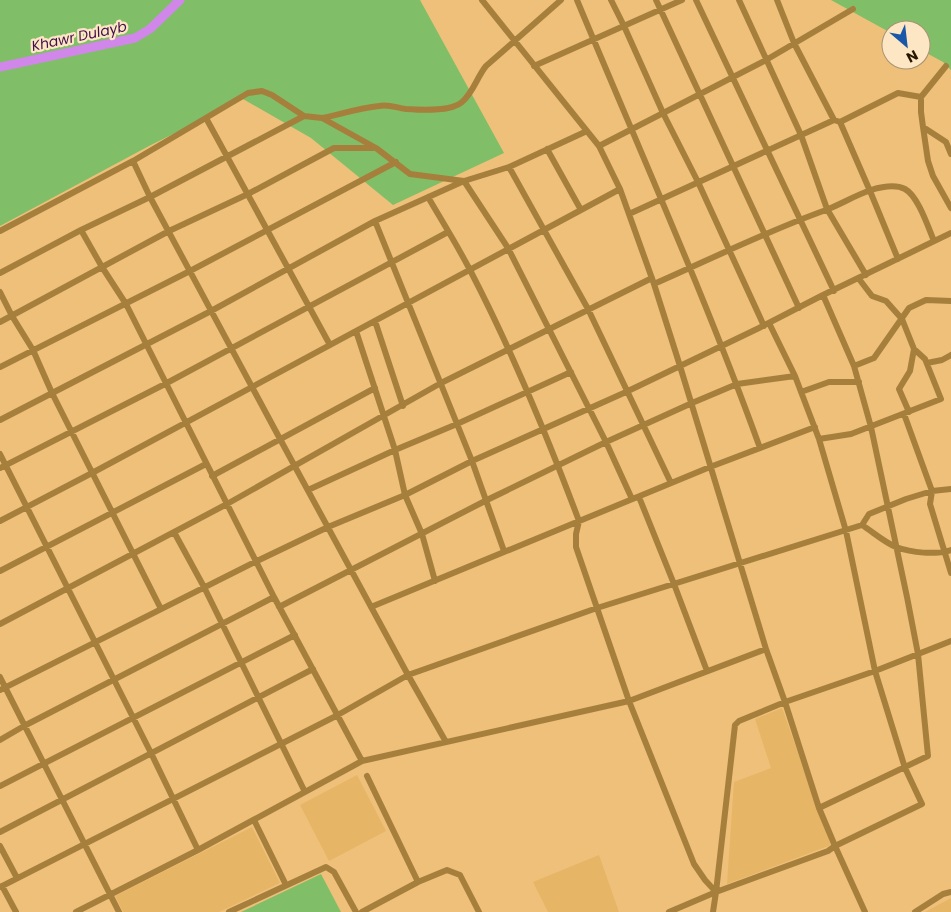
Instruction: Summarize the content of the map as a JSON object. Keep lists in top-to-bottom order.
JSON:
{
  "water": ["Khawr Dulayb"],
  "north": "bottom right"
}
